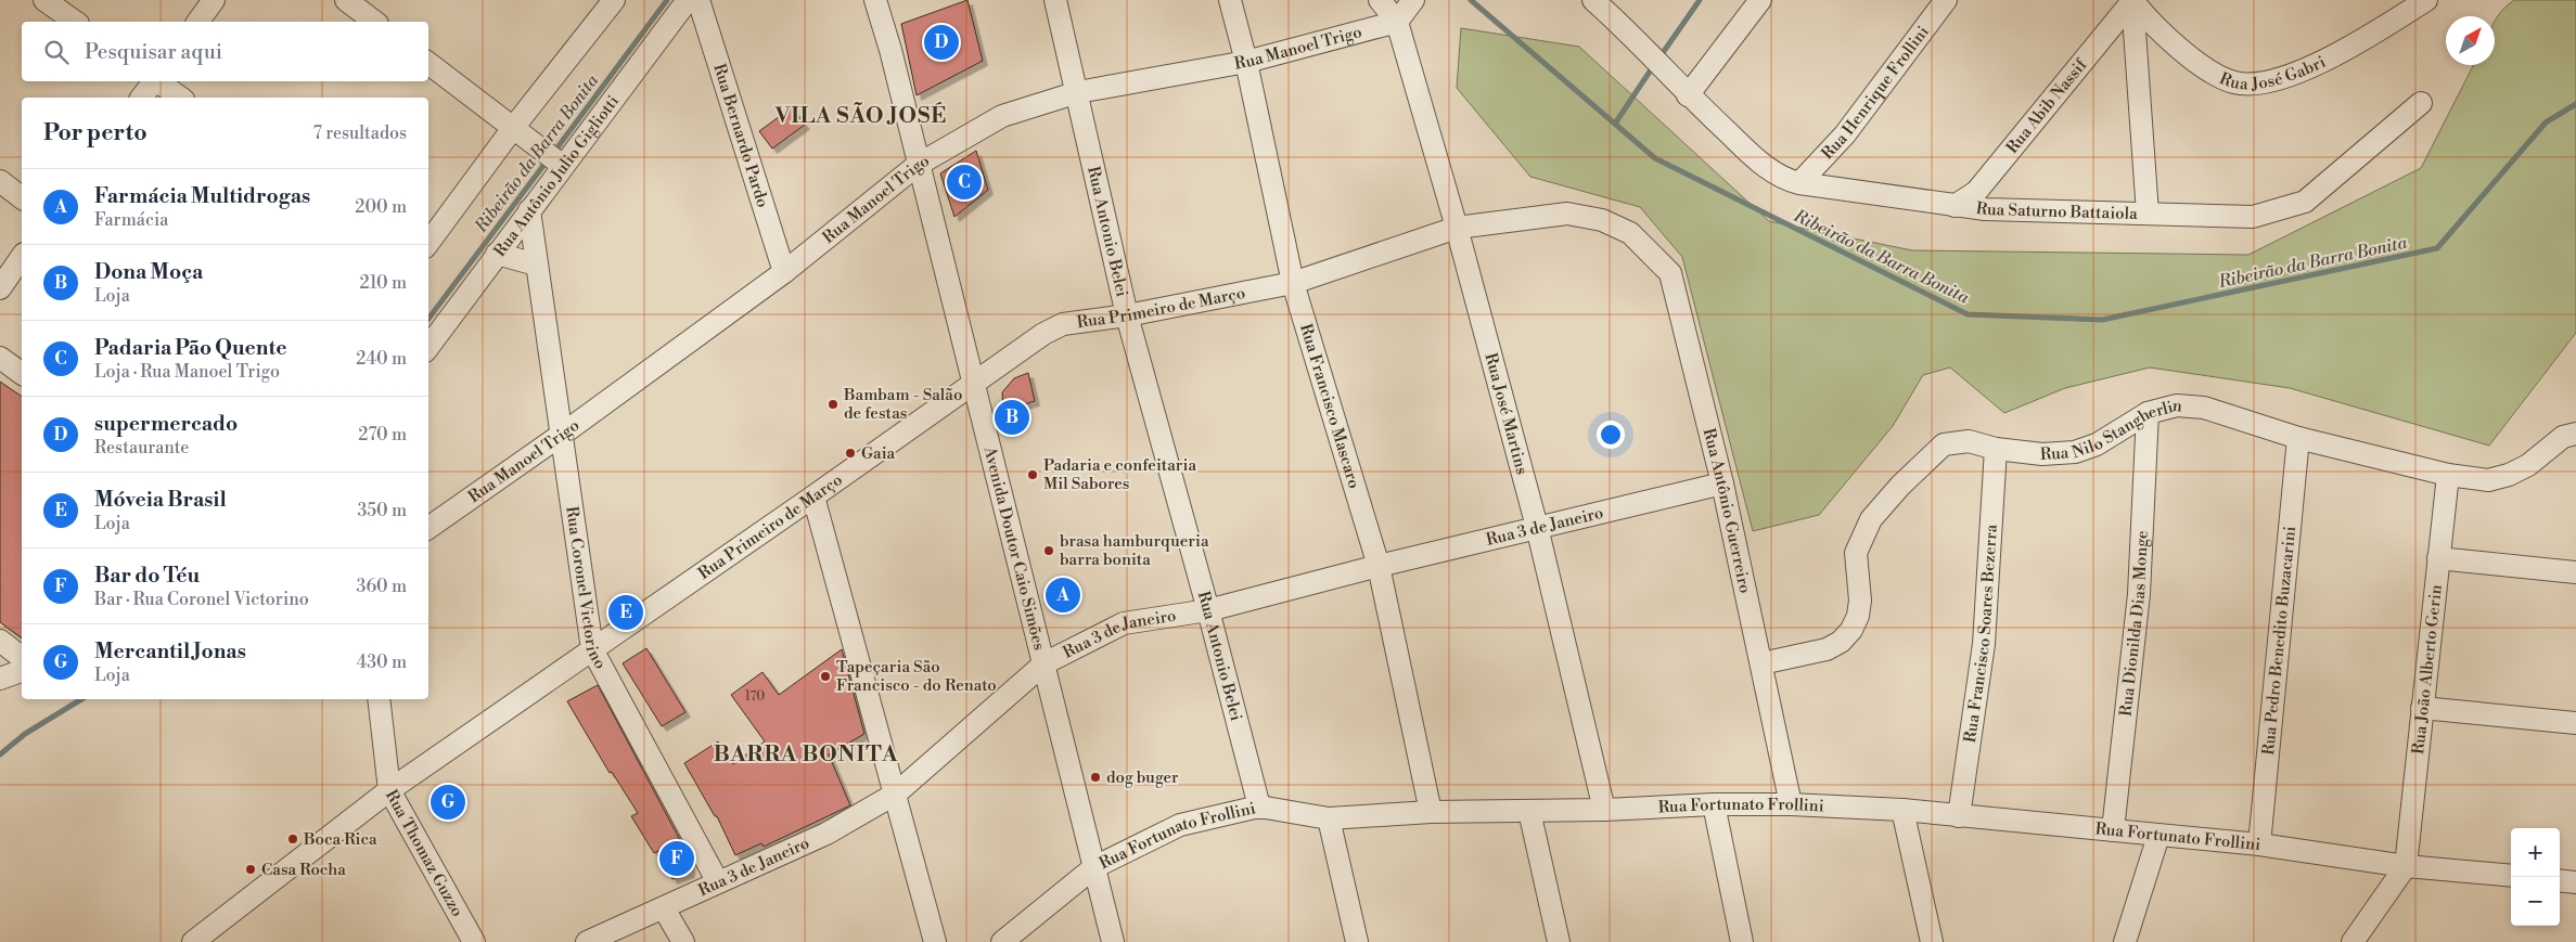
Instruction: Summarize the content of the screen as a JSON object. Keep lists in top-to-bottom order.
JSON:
{
  "streets": {
    "street": [
      "Rua Manoel Trigo",
      "Rua José Gabri",
      "Rua Henrique Frollini",
      "Rua Abib Nassif",
      "Rua Bernardo Pardo",
      "Rua Antônio Julio Gigliotti",
      "Rua Saturno Battaiola",
      "Rua Antonio Belei",
      "Rua Primeiro de Março",
      "Rua Francisco Mascaro",
      "Rua José Martins",
      "Rua Nilo Stangherlin",
      "Rua Antônio Guerreiro",
      "Rua 3 de Janeiro",
      "Avenida Doutor Caio Simões",
      "Rua Coronel Victorino",
      "Rua Dionilda Dias Monge",
      "Rua Francisco Soares Bezerra",
      "Rua Pedro Benedito Buzacarini",
      "Rua João Alberto Gerin",
      "Rua Fortunato Frollini",
      "Rua Thomaz Guzzo"
    ]
  },
  "crossings": [
    ["Rua Manoel Trigo", "Rua Bernardo Pardo"],
    ["Rua Manoel Trigo", "Rua Antonio Belei"],
    ["Rua Manoel Trigo", "Rua Francisco Mascaro"],
    ["Rua Manoel Trigo", "Rua José Martins"],
    ["Rua Manoel Trigo", "Avenida Doutor Caio Simões"],
    ["Rua Manoel Trigo", "Rua Coronel Victorino"],
    ["Rua José Gabri", "Rua Abib Nassif"],
    ["Rua Henrique Frollini", "Rua Saturno Battaiola"],
    ["Rua Abib Nassif", "Rua Saturno Battaiola"],
    ["Rua Antônio Julio Gigliotti", "Rua Coronel Victorino"],
    ["Rua Antonio Belei", "Rua Primeiro de Março"],
    ["Rua Antonio Belei", "Rua 3 de Janeiro"],
    ["Rua Antonio Belei", "Rua Fortunato Frollini"],
    ["Rua Primeiro de Março", "Rua Francisco Mascaro"],
    ["Rua Primeiro de Março", "Rua José Martins"],
    ["Rua Primeiro de Março", "Rua Antônio Guerreiro"],
    ["Rua Primeiro de Março", "Avenida Doutor Caio Simões"],
    ["Rua Primeiro de Março", "Rua Coronel Victorino"],
    ["Rua Primeiro de Março", "Rua Thomaz Guzzo"],
    ["Rua Francisco Mascaro", "Rua 3 de Janeiro"],
    ["Rua Francisco Mascaro", "Rua Fortunato Frollini"],
    ["Rua José Martins", "Rua 3 de Janeiro"],
    ["Rua José Martins", "Rua Fortunato Frollini"],
    ["Rua Nilo Stangherlin", "Rua Antônio Guerreiro"],
    ["Rua Nilo Stangherlin", "Rua Dionilda Dias Monge"],
    ["Rua Nilo Stangherlin", "Rua Francisco Soares Bezerra"],
    ["Rua Nilo Stangherlin", "Rua Pedro Benedito Buzacarini"],
    ["Rua Nilo Stangherlin", "Rua João Alberto Gerin"],
    ["Rua Antônio Guerreiro", "Rua 3 de Janeiro"],
    ["Rua Antônio Guerreiro", "Rua Fortunato Frollini"],
    ["Rua 3 de Janeiro", "Avenida Doutor Caio Simões"],
    ["Rua 3 de Janeiro", "Rua Coronel Victorino"],
    ["Avenida Doutor Caio Simões", "Rua Fortunato Frollini"],
    ["Rua Dionilda Dias Monge", "Rua Fortunato Frollini"],
    ["Rua Francisco Soares Bezerra", "Rua Fortunato Frollini"],
    ["Rua Pedro Benedito Buzacarini", "Rua Fortunato Frollini"],
    ["Rua João Alberto Gerin", "Rua Fortunato Frollini"]
  ],
  "districts": ["VILA SÃO JOSÉ", "BARRA BONITA"],
  "water": ["Ribeirão da Barra Bonita"],
  "places": [
    "Bambam - Salão de festas",
    "Gaia",
    "Padaria e confeitaria Mil Sabores",
    "brasa hamburqueria barra bonita",
    "Tapeçaria São Francisco - do Renato",
    "dog buger",
    "Boca Rica",
    "Casa Rocha"
  ],
  "house_numbers": ["170"],
  "north": "top right",
  "page": {
    "search": "Pesquisar aqui",
    "pins": [
      "D",
      "C",
      "B",
      "A",
      "E",
      "G",
      "F"
    ],
    "heading": ["Por perto", "7 resultados"],
    "list": [
      {
        "mark": "A",
        "name": "Farmácia Multidrogas",
        "note": "Farmácia",
        "value": "200 m"
      },
      {
        "mark": "B",
        "name": "Dona Moça",
        "note": "Loja",
        "value": "210 m"
      },
      {
        "mark": "C",
        "name": "Padaria Pão Quente",
        "note": "Loja · Rua Manoel Trigo",
        "value": "240 m"
      },
      {
        "mark": "D",
        "name": "supermercado",
        "note": "Restaurante",
        "value": "270 m"
      },
      {
        "mark": "E",
        "name": "Móveia Brasil",
        "note": "Loja",
        "value": "350 m"
      },
      {
        "mark": "F",
        "name": "Bar do Téu",
        "note": "Bar · Rua Coronel Victorino",
        "value": "360 m"
      },
      {
        "mark": "G",
        "name": "Mercantil Jonas",
        "note": "Loja",
        "value": "430 m"
      }
    ],
    "map_buttons": ["+", "−"]
  }
}
